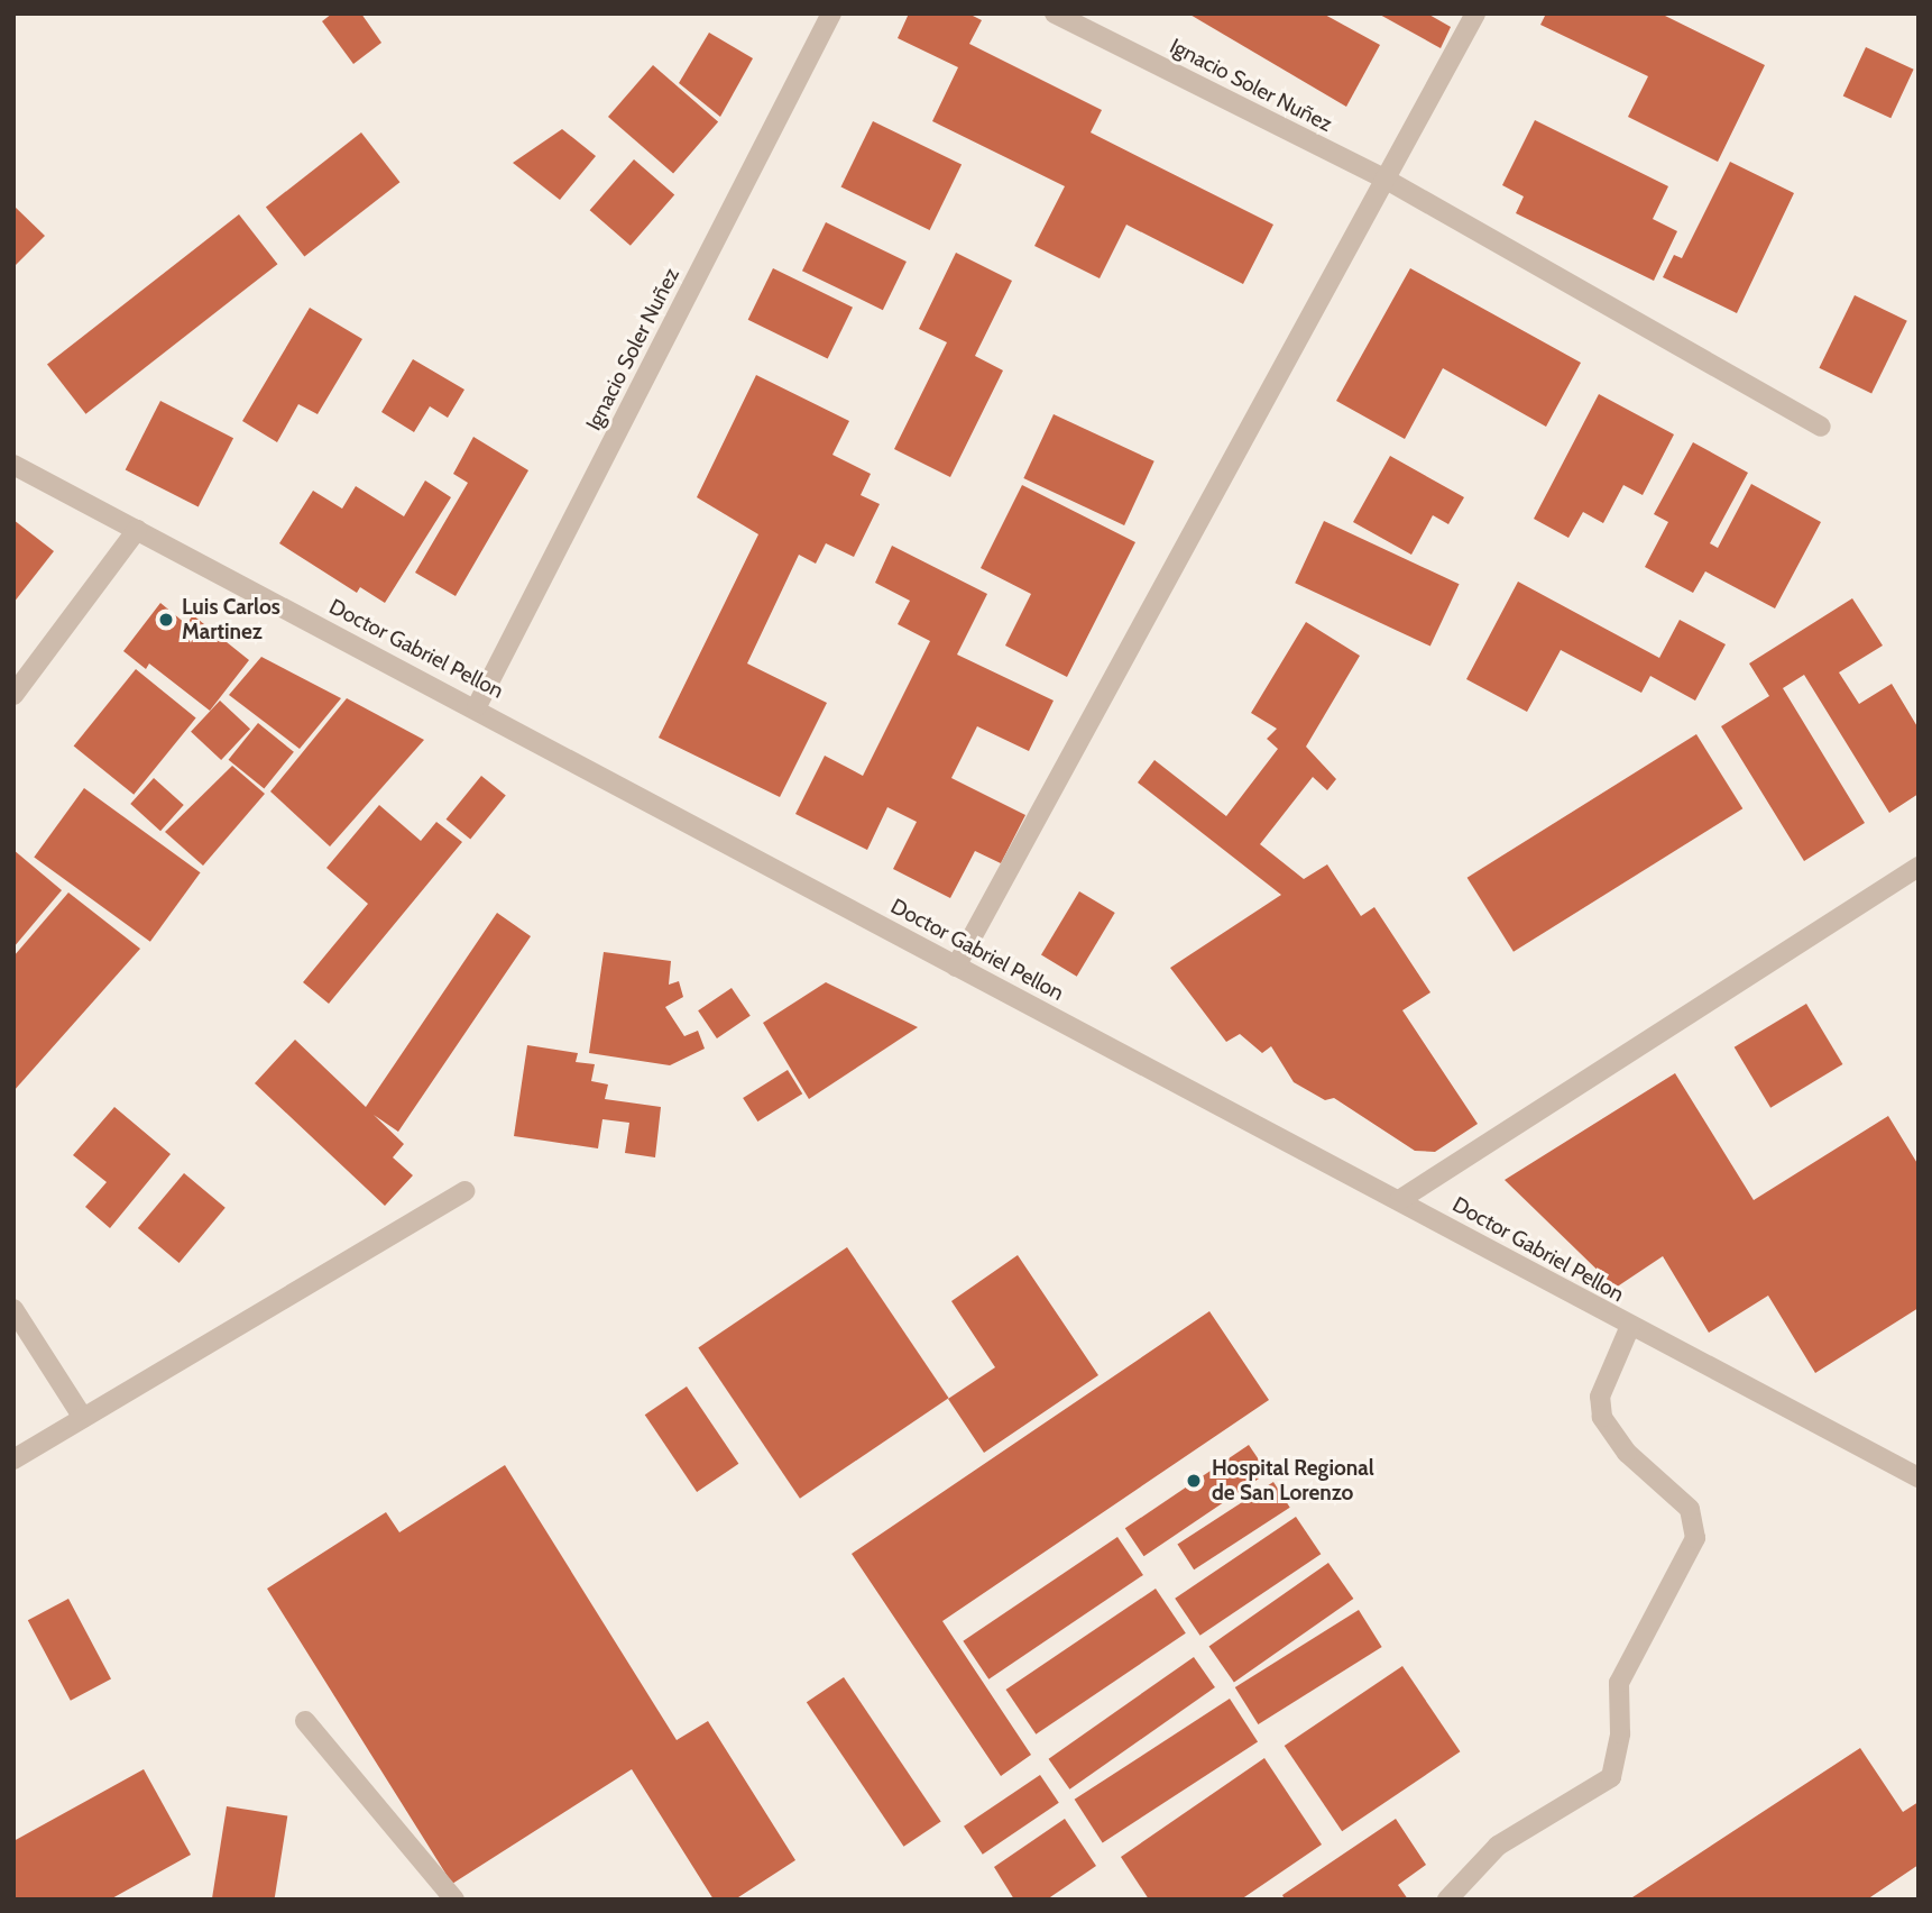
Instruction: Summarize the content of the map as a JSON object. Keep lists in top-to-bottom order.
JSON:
{
  "streets": {
    "street": ["Ignacio Soler Nuñez", "Doctor Gabriel Pellon"]
  },
  "crossings": [
    ["Ignacio Soler Nuñez", "Doctor Gabriel Pellon"]
  ],
  "places": ["Luis Carlos Martinez", "Hospital Regional de San Lorenzo"]
}
